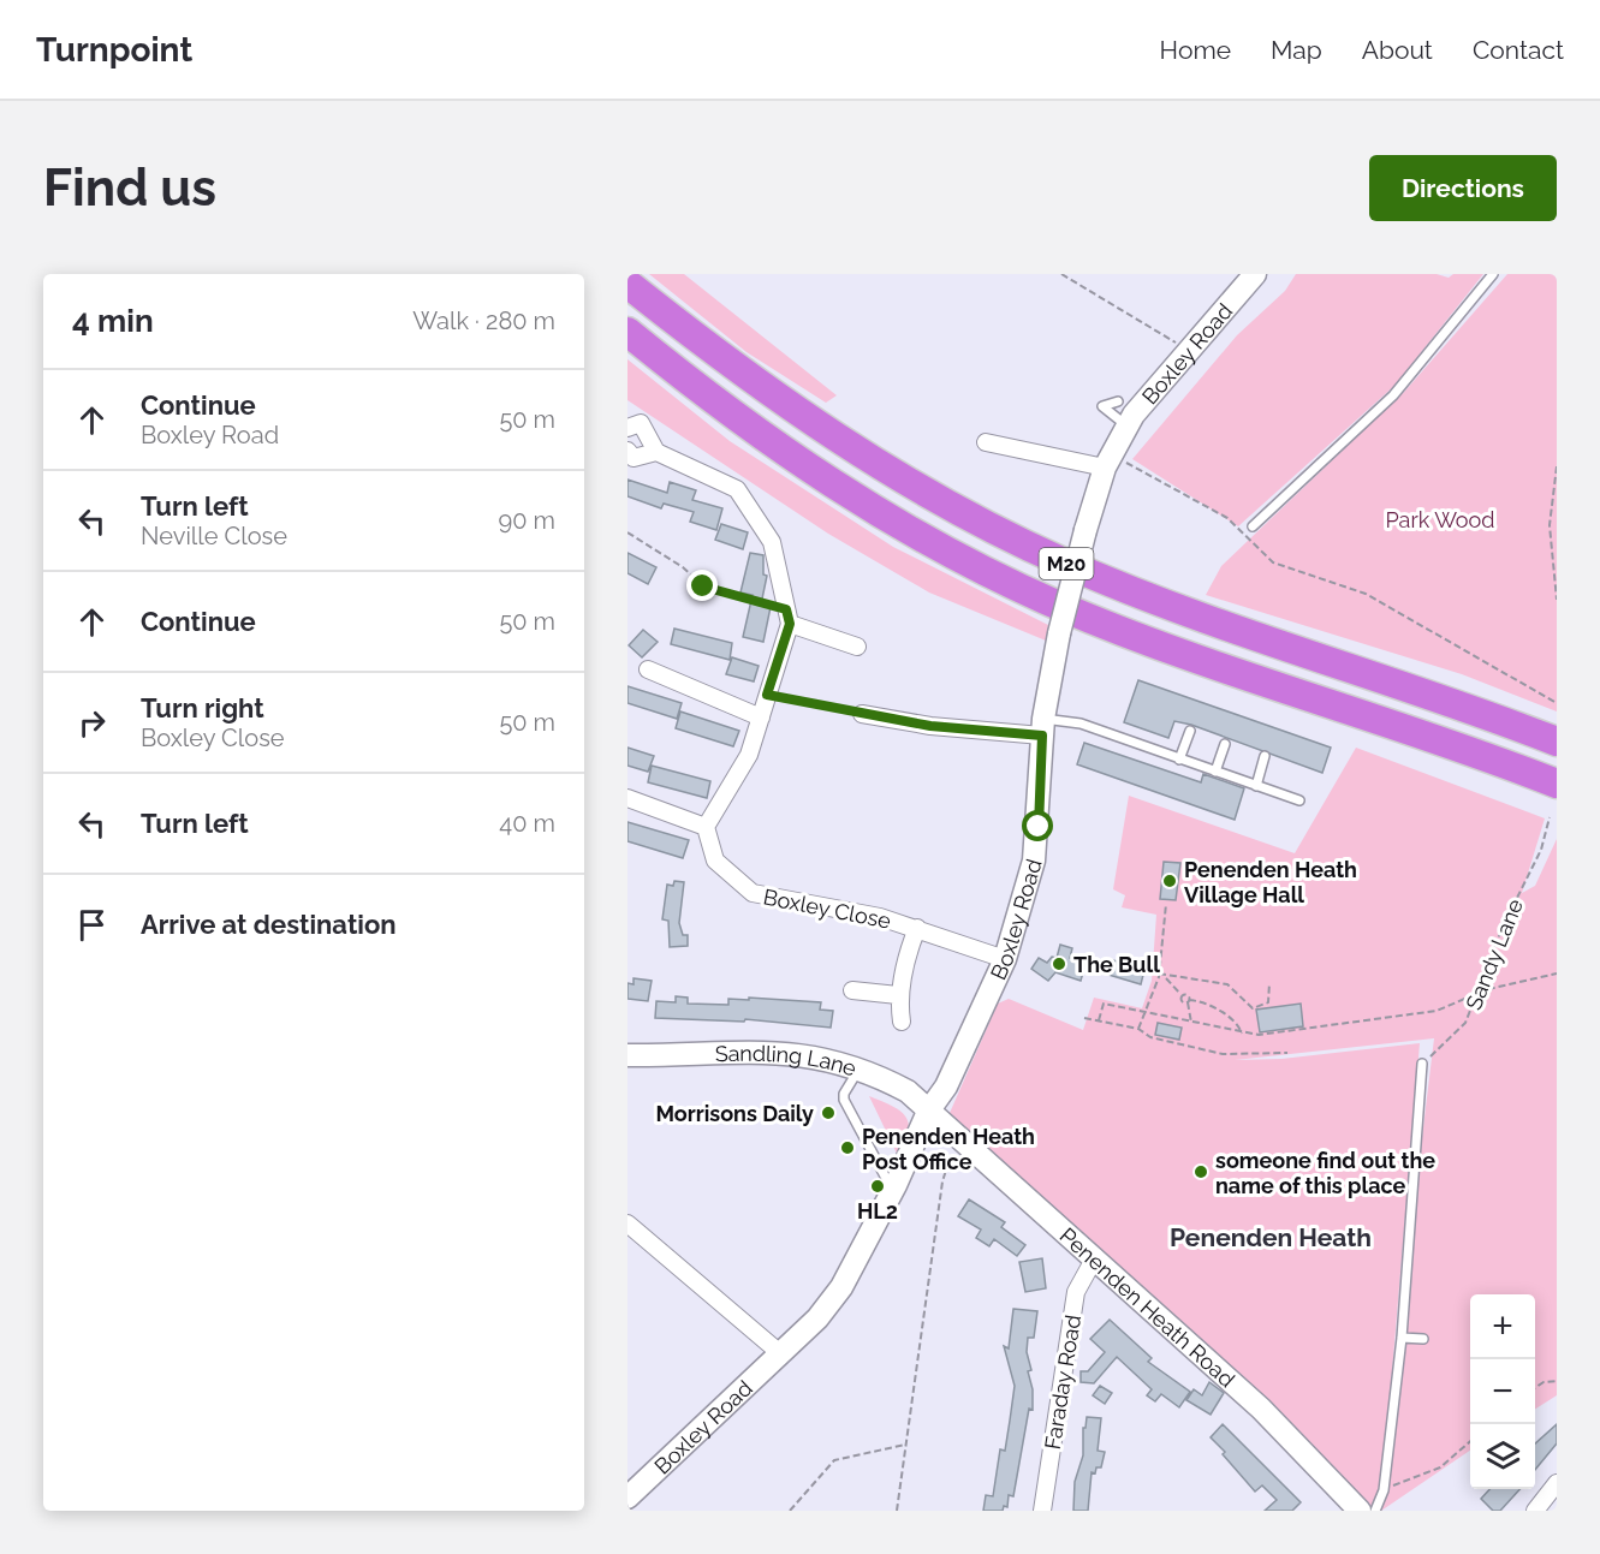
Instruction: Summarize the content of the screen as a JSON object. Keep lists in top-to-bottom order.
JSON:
{
  "streets": {
    "highway": ["M20"],
    "street": [
      "Boxley Road",
      "Boxley Close",
      "Sandling Lane",
      "Penenden Heath Road",
      "Faraday Road"
    ],
    "path": ["Sandy Lane"]
  },
  "crossings": [
    ["Boxley Road", "Boxley Close"],
    ["Boxley Road", "Sandling Lane"],
    ["Boxley Road", "Penenden Heath Road"],
    ["Sandling Lane", "Penenden Heath Road"],
    ["Penenden Heath Road", "Faraday Road"]
  ],
  "districts": ["Penenden Heath"],
  "parks": ["Park Wood"],
  "places": [
    "Penenden Heath Village Hall",
    "The Bull",
    "Morrisons Daily",
    "Penenden Heath Post Office",
    "someone find out the name of this place",
    "HL2"
  ],
  "page": {
    "header": "Turnpoint",
    "nav": [
      "Home",
      "Map",
      "About",
      "Contact"
    ],
    "buttons": "Directions",
    "title": "Find us",
    "heading": ["4 min", "Walk · 280 m"],
    "list": [
      ["Continue", "Boxley Road", "50 m"],
      ["Turn left", "Neville Close", "90 m"],
      ["Continue", "50 m"],
      ["Turn right", "Boxley Close", "50 m"],
      ["Turn left", "40 m"],
      "Arrive at destination"
    ],
    "map_buttons": ["+", "−"]
  }
}
